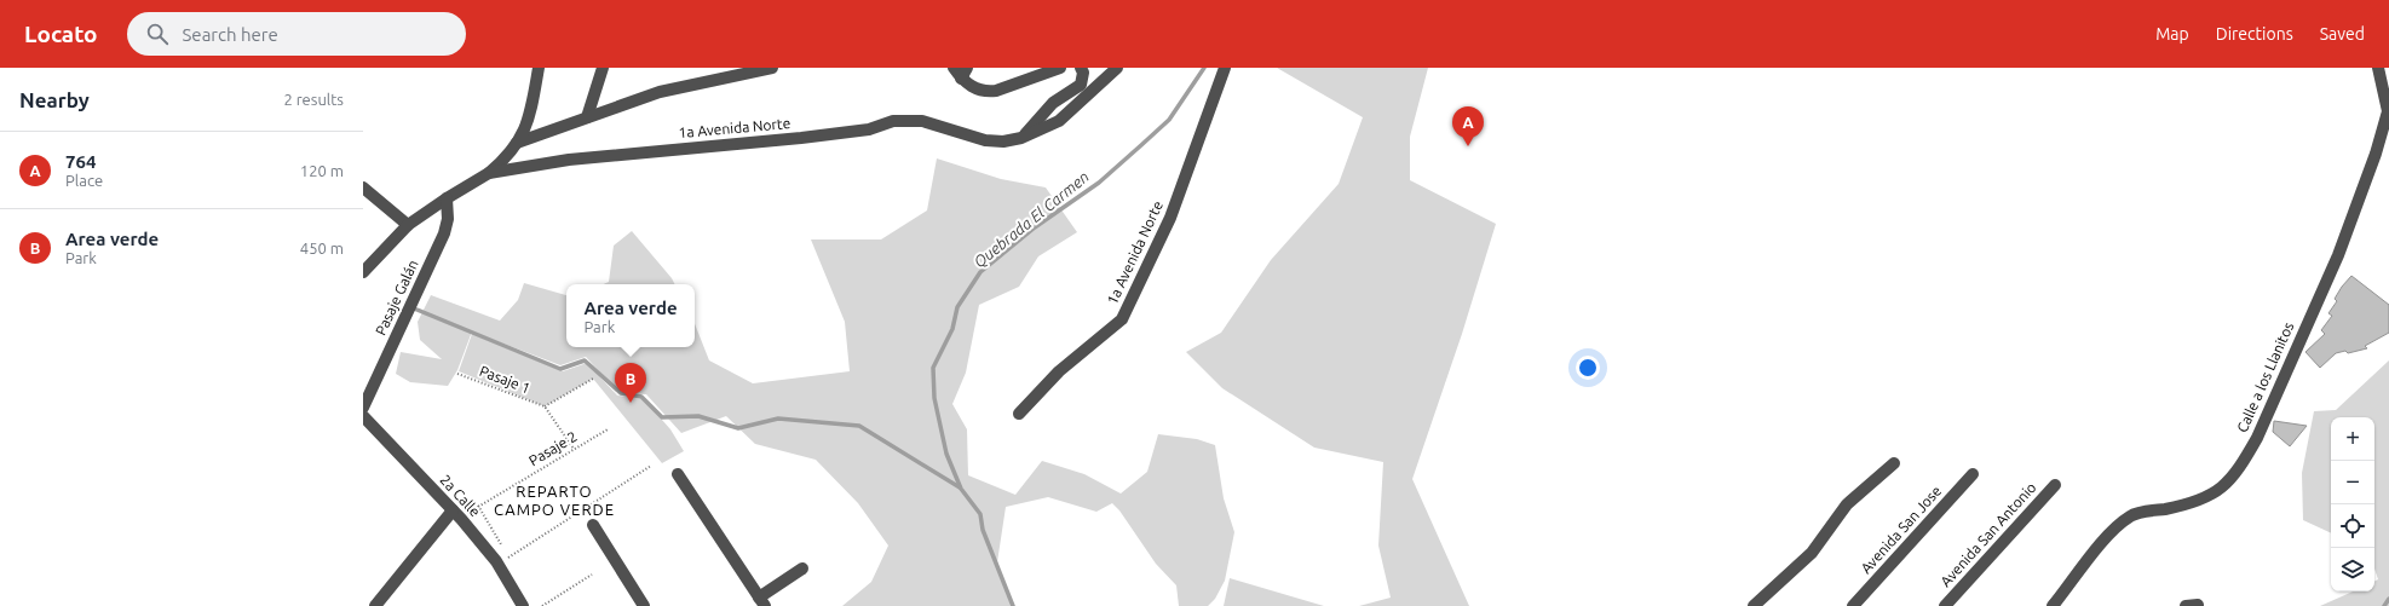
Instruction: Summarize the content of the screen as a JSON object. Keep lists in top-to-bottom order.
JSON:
{
  "streets": {
    "street": [
      "1a Avenida Norte",
      "Pasaje Galán",
      "Calle a los Llanitos",
      "2a Calle",
      "Avenida San Jose",
      "Avenida San Antonio"
    ],
    "path": ["Pasaje 1", "Pasaje 2"]
  },
  "crossings": [
    ["1a Avenida Norte", "Pasaje Galán"],
    ["Pasaje 1", "Pasaje 2"],
    ["Pasaje 2", "2a Calle"]
  ],
  "districts": ["REPARTO CAMPO VERDE"],
  "water": ["Quebrada El Carmen"],
  "page": {
    "header": "Locato",
    "search": "Search here",
    "nav": ["Map", "Directions", "Saved"],
    "heading": ["Nearby", "2 results"],
    "pins": ["A", "B"],
    "list": [
      {
        "mark": "A",
        "name": "764",
        "note": "Place",
        "value": "120 m"
      },
      {
        "mark": "B",
        "name": "Area verde",
        "note": "Park",
        "value": "450 m"
      }
    ],
    "popup": ["Area verde", "Park"],
    "map_buttons": ["+", "−"]
  }
}
